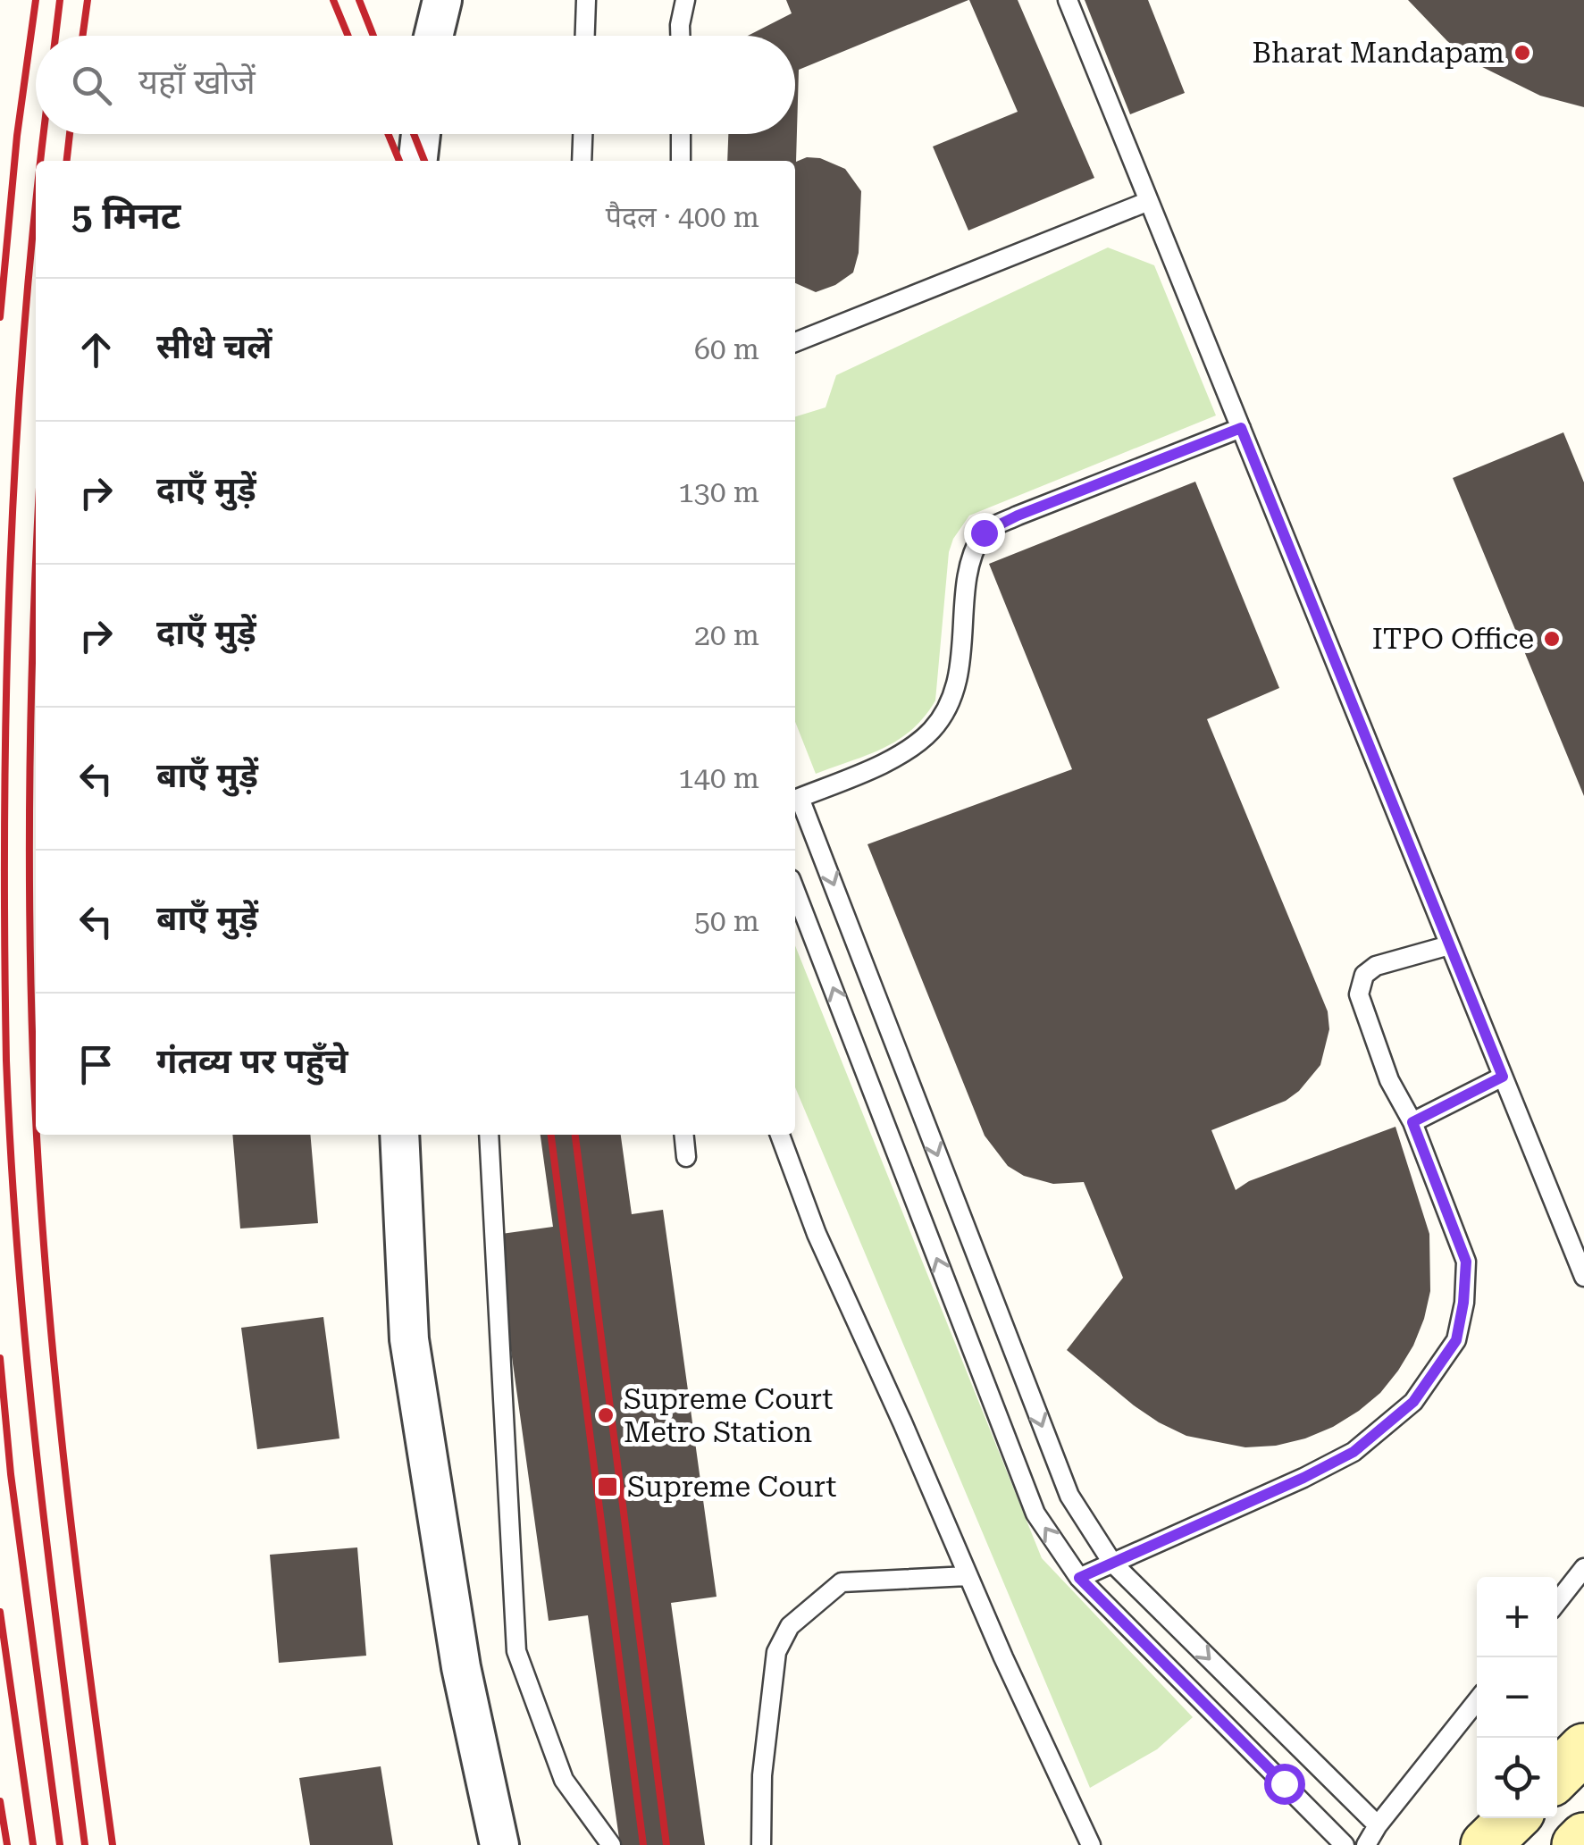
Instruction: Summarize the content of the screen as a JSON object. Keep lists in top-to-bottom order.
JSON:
{
  "places": {
    "other": ["Bharat Mandapam", "ITPO Office", "Supreme Court Metro Station"],
    "transit": ["Supreme Court"]
  },
  "page": {
    "search": "यहाँ खोजें",
    "heading": ["5 मिनट", "पैदल · 400 m"],
    "list": [
      ["सीधे चलें", "60 m"],
      ["दाएँ मुड़ें", "130 m"],
      ["दाएँ मुड़ें", "20 m"],
      ["बाएँ मुड़ें", "140 m"],
      ["बाएँ मुड़ें", "50 m"],
      "गंतव्य पर पहुँचे"
    ],
    "map_buttons": ["+", "−"]
  }
}
